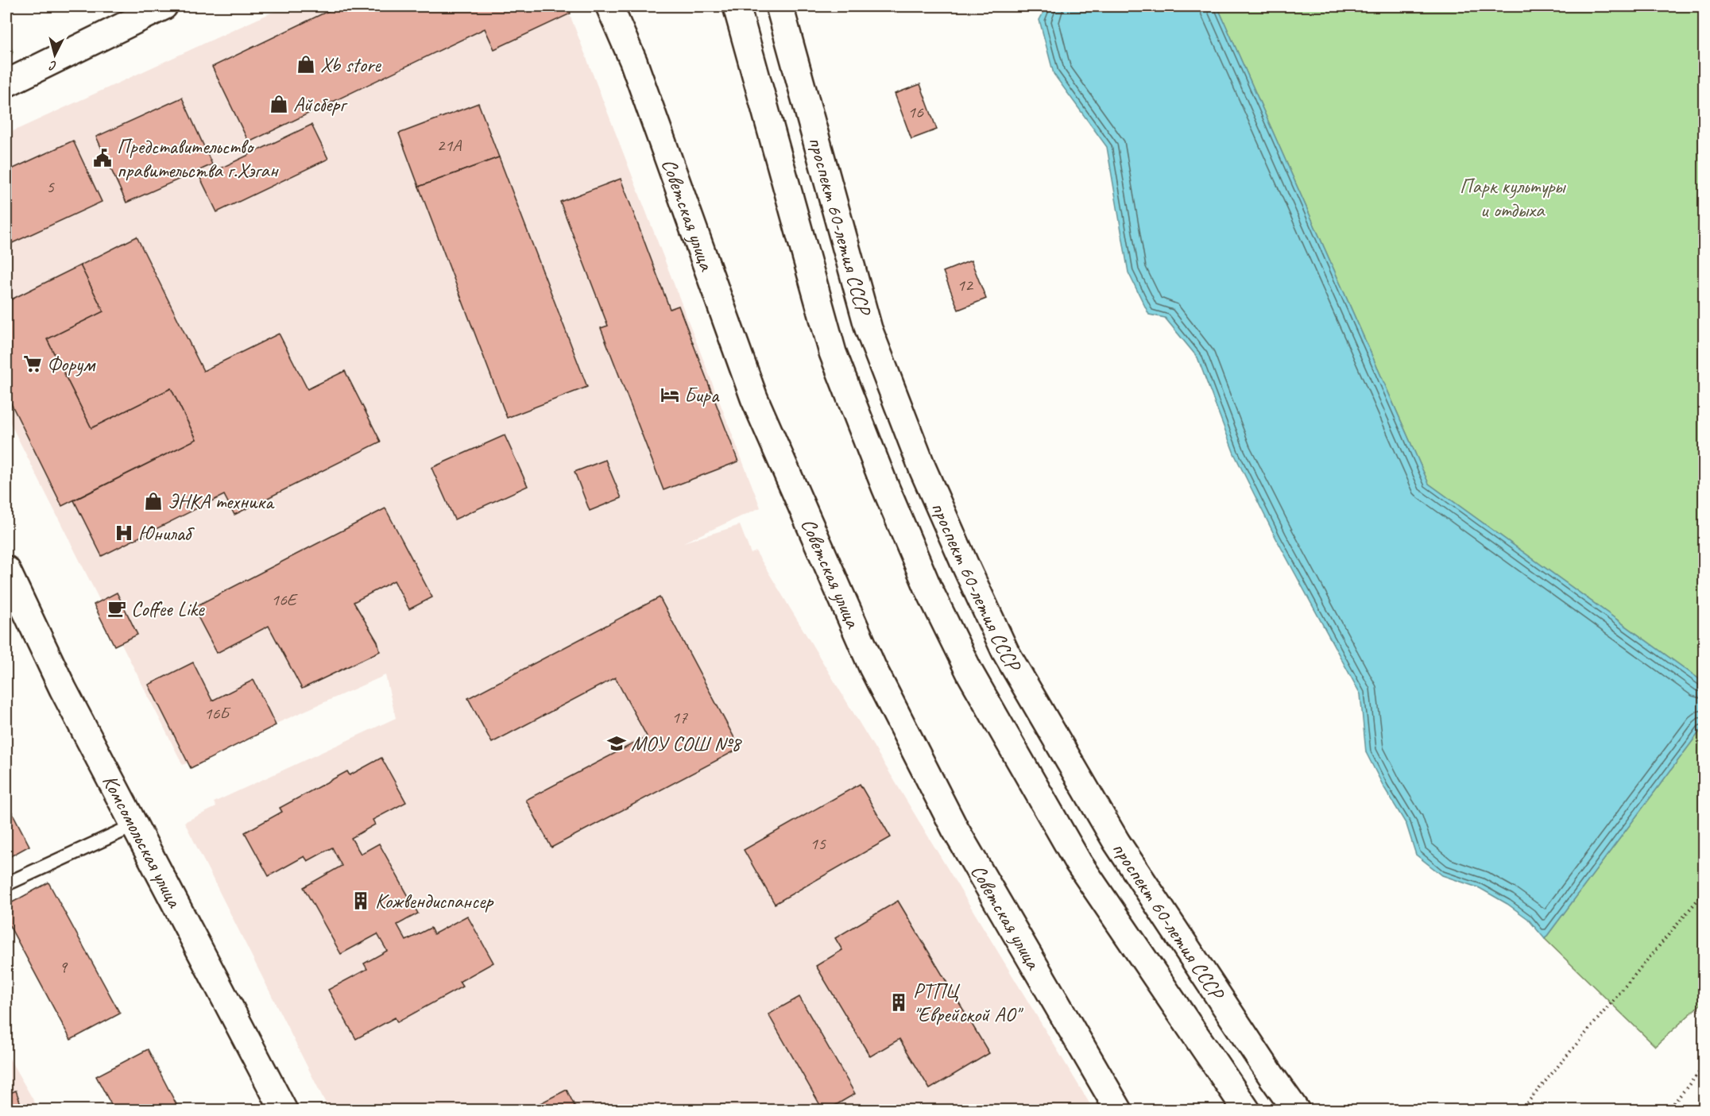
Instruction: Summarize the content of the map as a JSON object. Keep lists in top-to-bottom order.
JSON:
{
  "streets": {
    "main road": ["Советская улица", "проспект 60-летия СССР", "Комсомольская улица"]
  },
  "parks": ["Парк культуры и отдыха"],
  "places": {
    "shop": ["Xb store", "Айсберг", "ЭНКА техника"],
    "public building": ["Представительство правительства г.Хэган"],
    "supermarket": ["Форум"],
    "hotel": ["Бира"],
    "hospital": ["Юнилаб"],
    "cafe": ["Coffee Like"],
    "school or university": ["МОУ СОШ №8"],
    "building": ["Кожвендиспансер", "РТПЦ \"Еврейской АО\""]
  },
  "house_numbers": [
    "16",
    "21А",
    "5",
    "12",
    "16Е",
    "16Б",
    "17",
    "15",
    "9"
  ],
  "north": "bottom"
}
